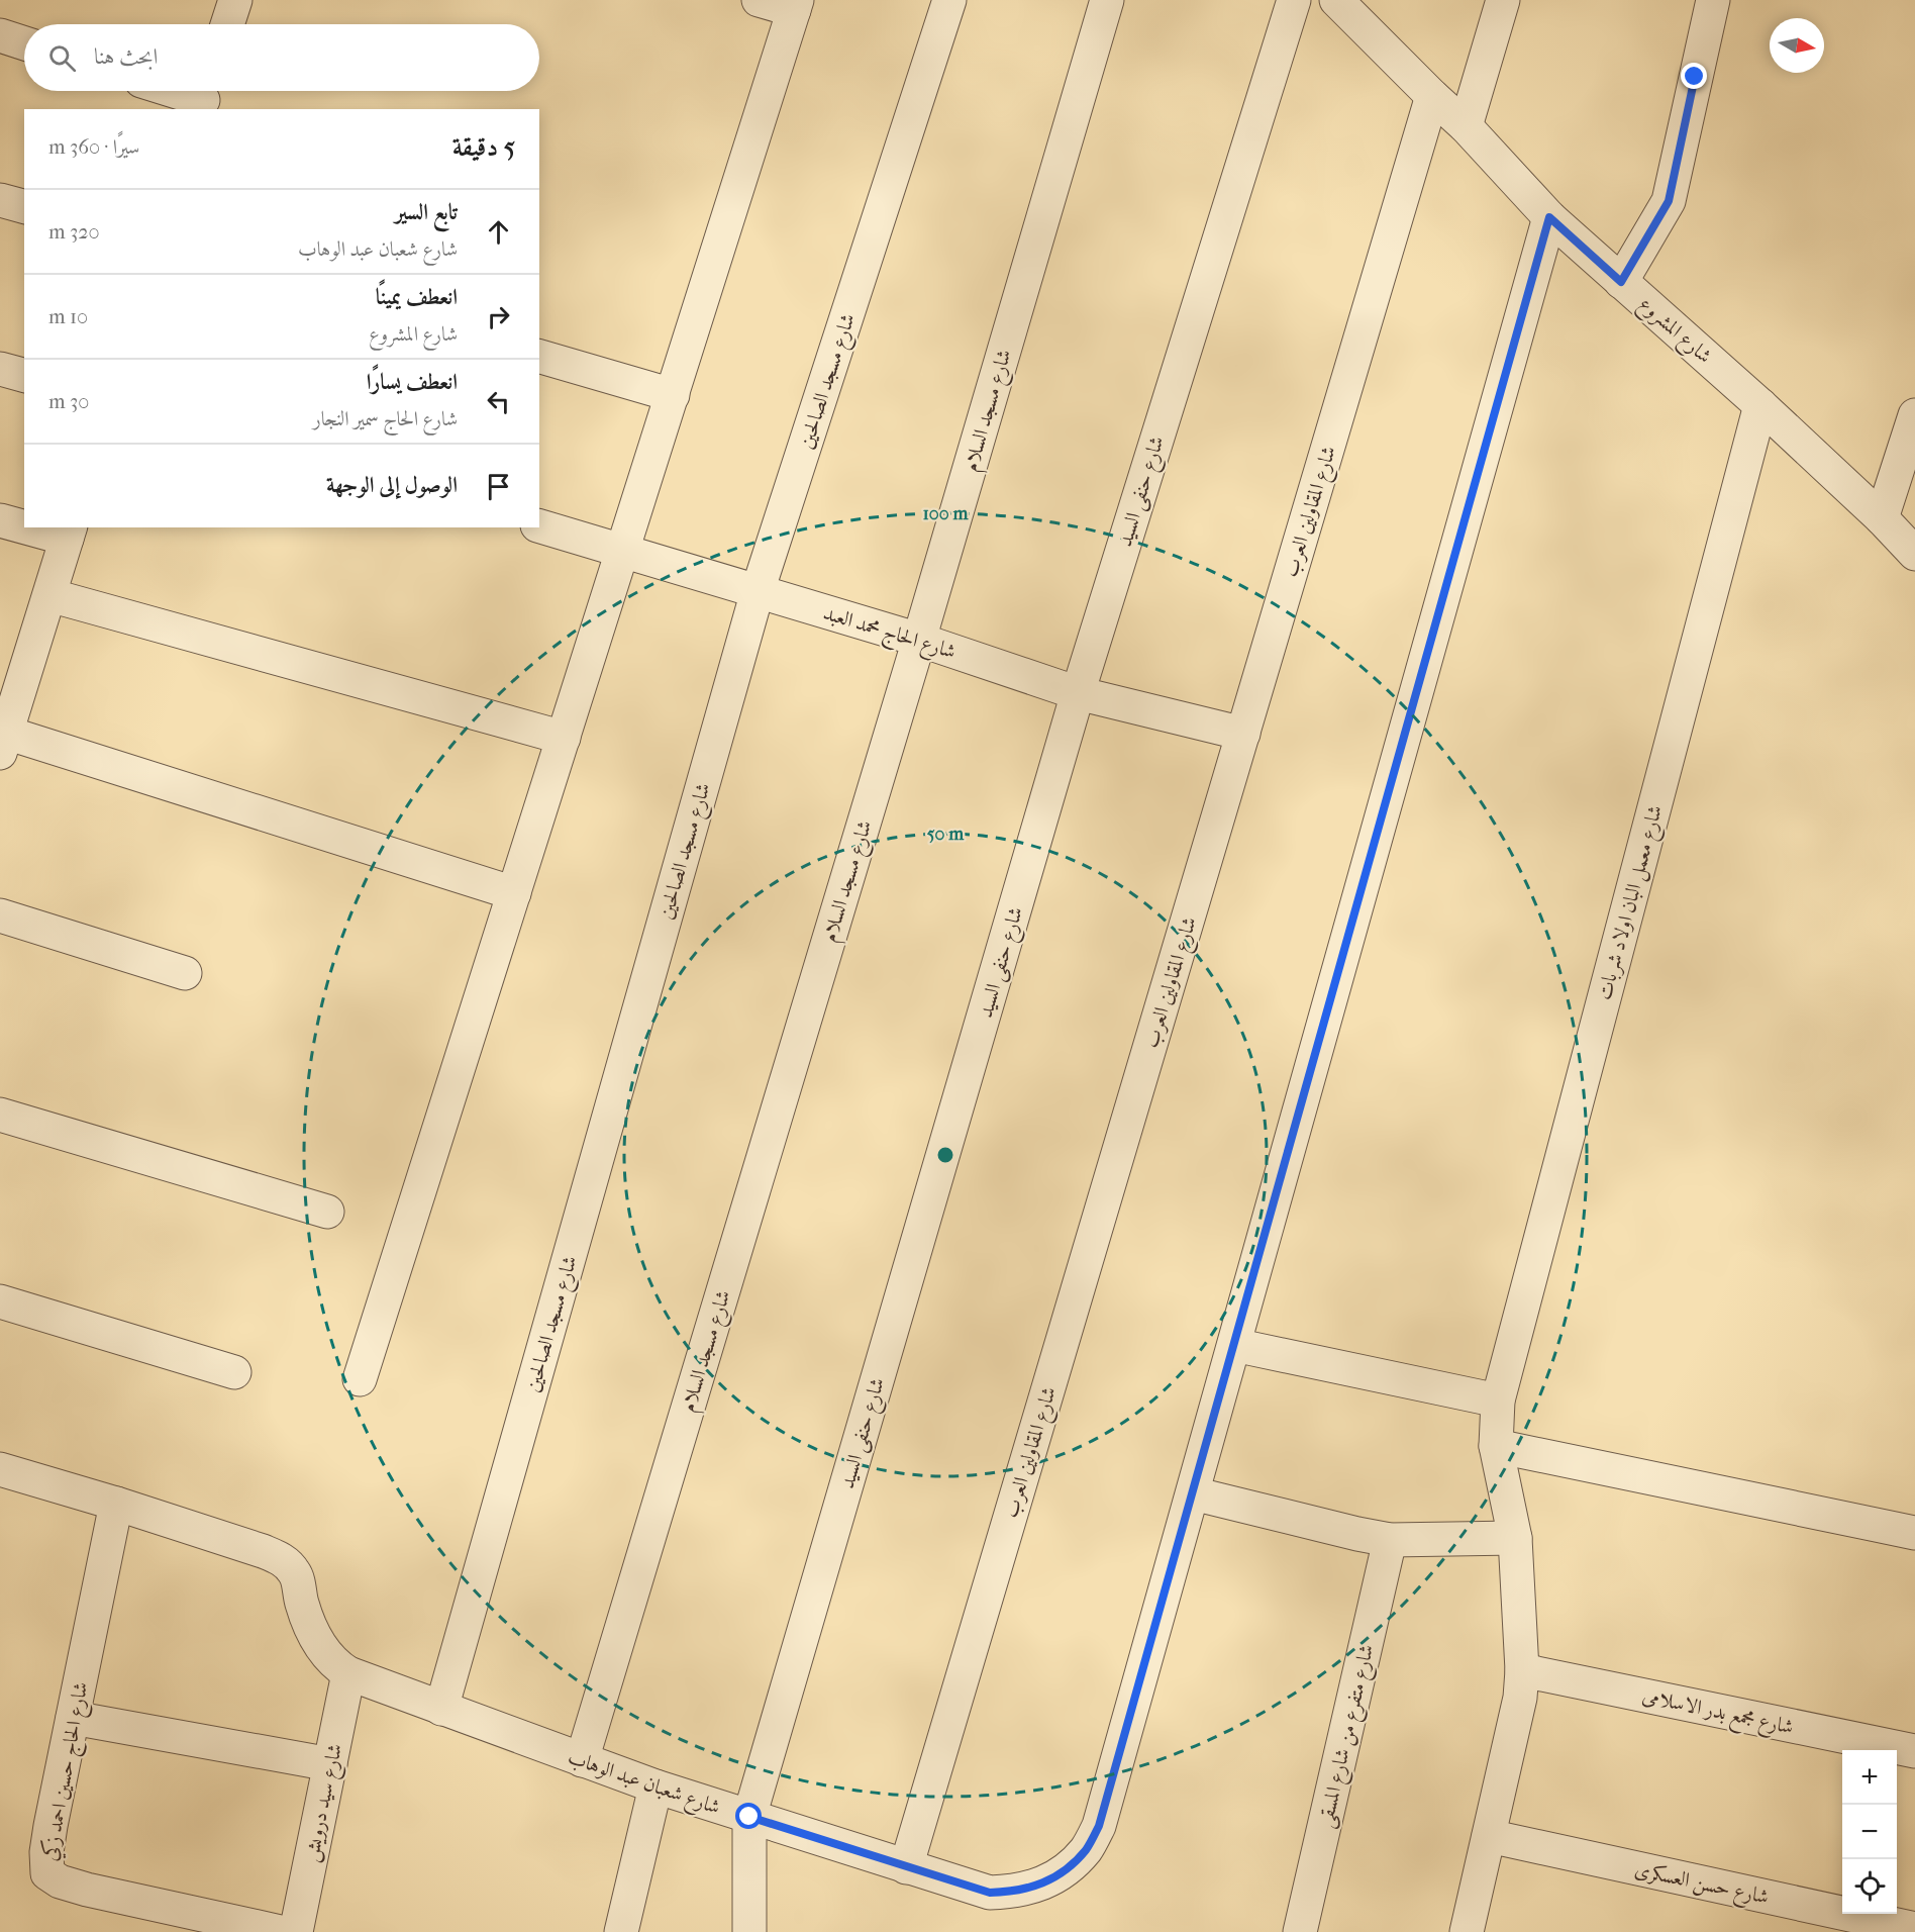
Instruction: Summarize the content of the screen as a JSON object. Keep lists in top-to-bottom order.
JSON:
{
  "streets": {
    "street": [
      "شارع المشروع",
      "شارع مسجد الصالحين",
      "شارع مسجد السلام",
      "شارع حنفى السيد",
      "شارع المقاولين العرب",
      "شارع الحاج محمد العبد",
      "شارع معمل البان اولاد شربات",
      "شارع مجمع بدر الاسلامى",
      "شارع متفرع من شارع المسقى",
      "شارع الحاج حسين احمد زكي",
      "شارع شعبان عبد الوهاب",
      "شارع سيد درويش",
      "شارع حسن العسكرى"
    ]
  },
  "crossings": [
    ["شارع المشروع", "شارع المقاولين العرب"],
    ["شارع المشروع", "شارع معمل البان اولاد شربات"],
    ["شارع المشروع", "شارع شعبان عبد الوهاب"],
    ["شارع مسجد الصالحين", "شارع الحاج محمد العبد"],
    ["شارع مسجد الصالحين", "شارع شعبان عبد الوهاب"],
    ["شارع مسجد السلام", "شارع الحاج محمد العبد"],
    ["شارع مسجد السلام", "شارع شعبان عبد الوهاب"],
    ["شارع حنفى السيد", "شارع الحاج محمد العبد"],
    ["شارع حنفى السيد", "شارع شعبان عبد الوهاب"],
    ["شارع المقاولين العرب", "شارع الحاج محمد العبد"],
    ["شارع المقاولين العرب", "شارع شعبان عبد الوهاب"],
    ["شارع معمل البان اولاد شربات", "شارع مجمع بدر الاسلامى"],
    ["شارع معمل البان اولاد شربات", "شارع حسن العسكرى"],
    ["شارع شعبان عبد الوهاب", "شارع سيد درويش"]
  ],
  "north": "right",
  "page": {
    "search": "ابحث هنا",
    "heading": ["5 دقيقة", "سيرًا · 360 m"],
    "list": [
      ["تابع السير", "شارع شعبان عبد الوهاب", "320 m"],
      ["انعطف يمينًا", "شارع المشروع", "10 m"],
      ["انعطف يسارًا", "شارع الحاج سمير النجار", "30 m"],
      "الوصول إلى الوجهة"
    ],
    "map_buttons": ["+", "−"]
  },
  "rings": ["100 m", "50 m"]
}
